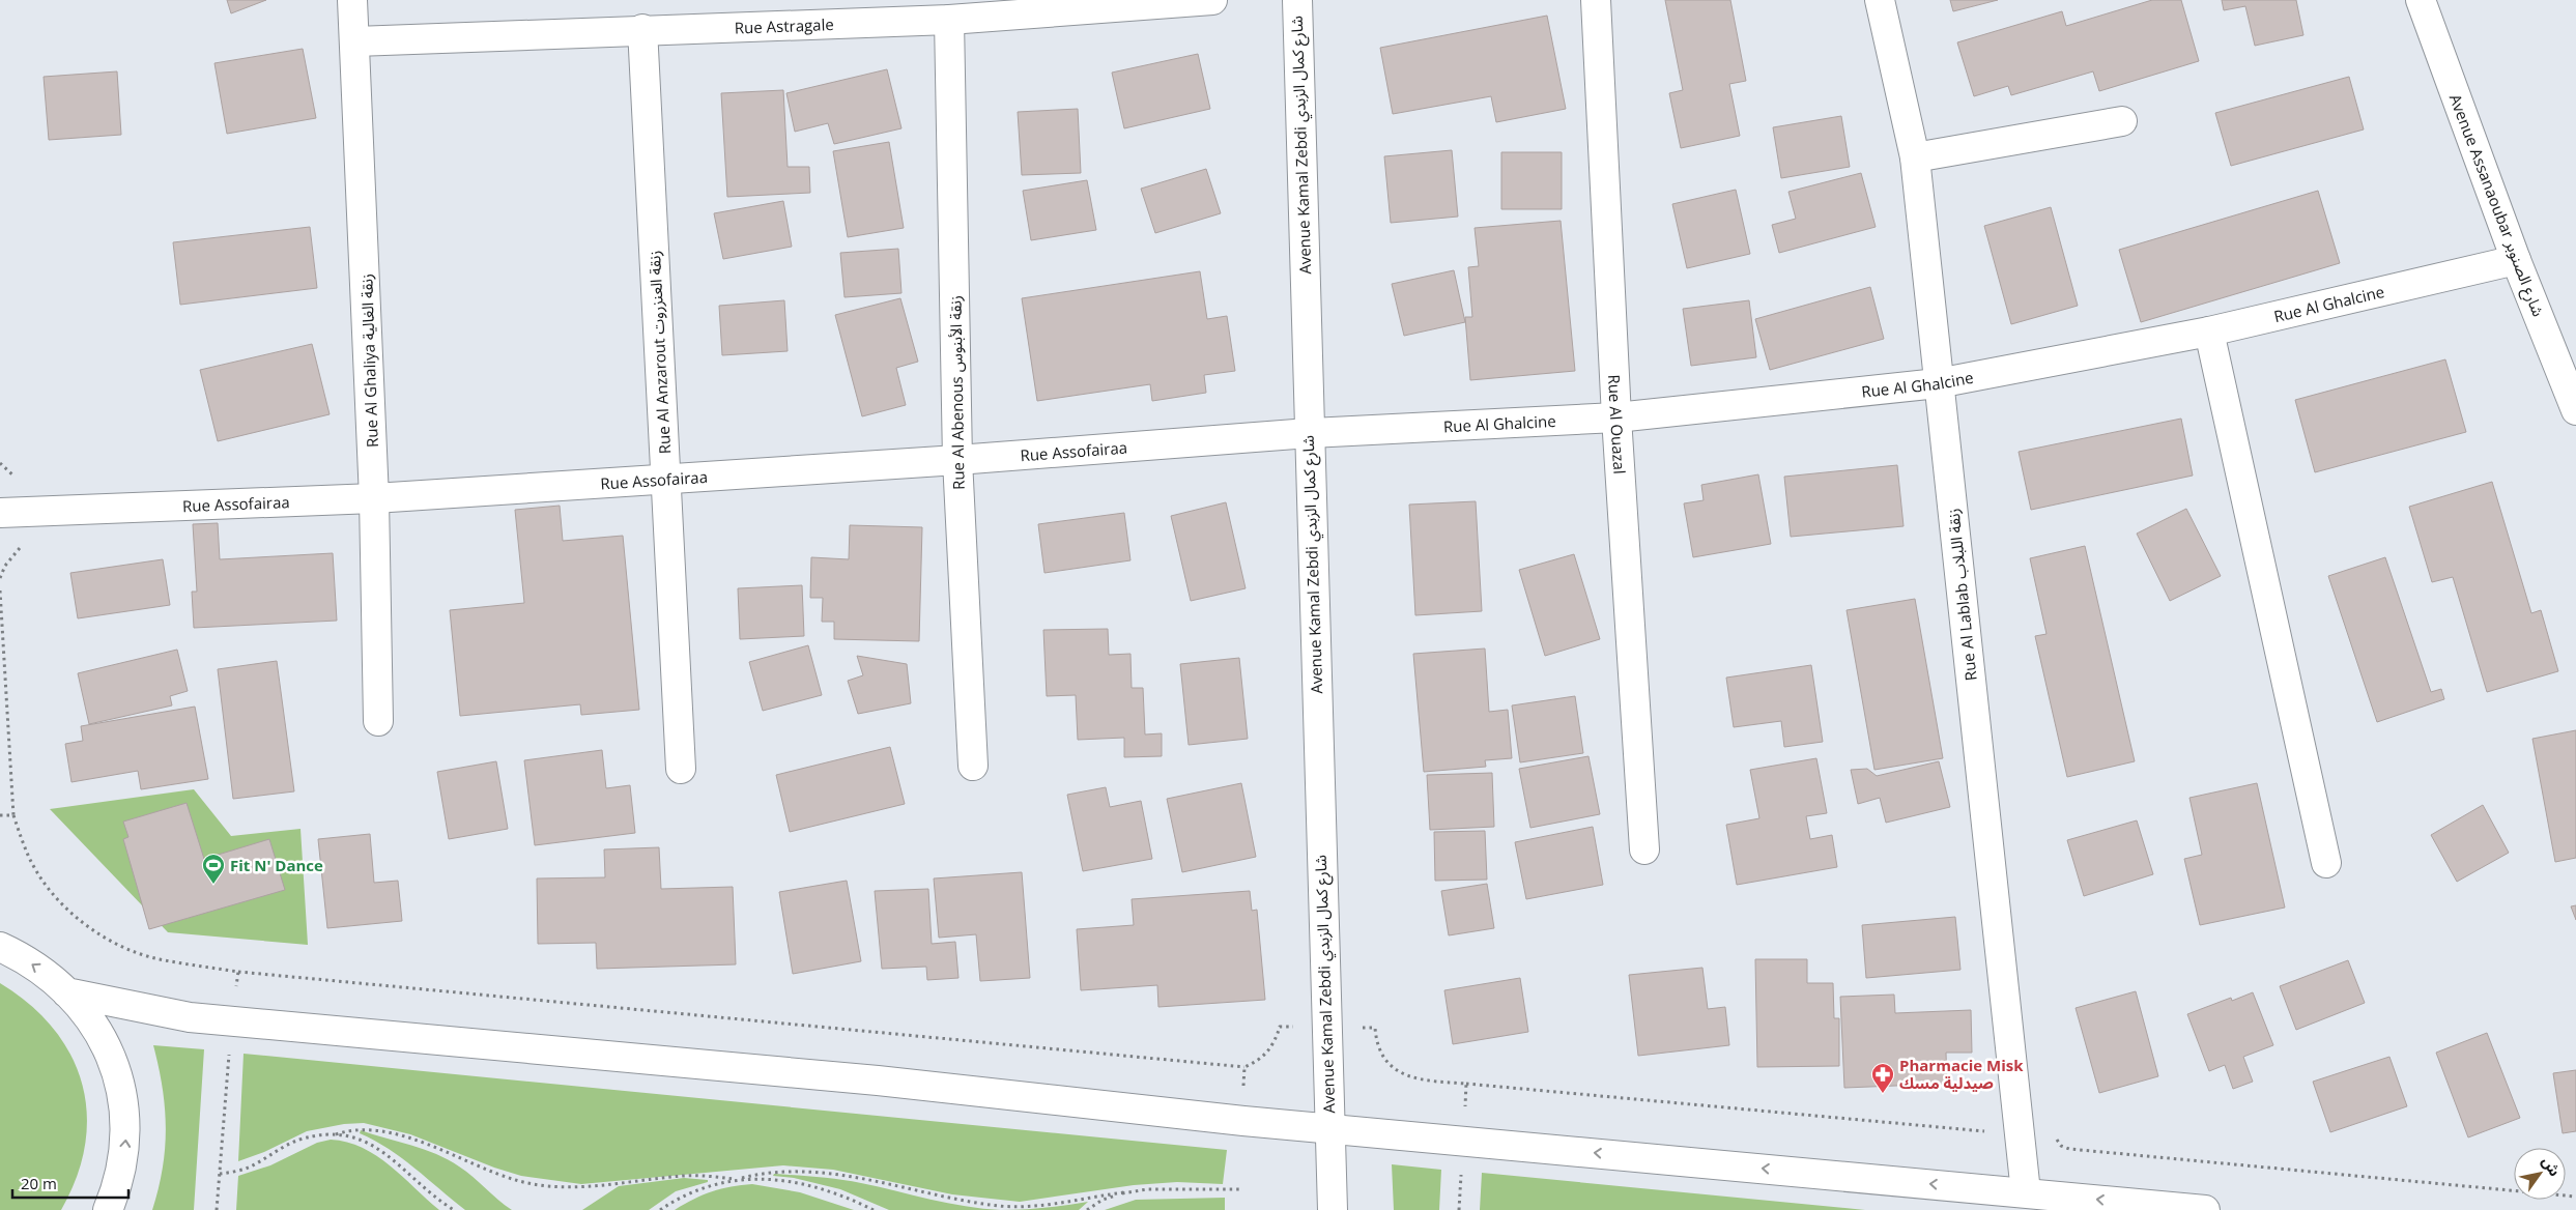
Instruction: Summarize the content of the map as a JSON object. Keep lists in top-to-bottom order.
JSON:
{
  "streets": {
    "street": [
      "Rue Astragale",
      "Avenue Kamal Zebdi شارع كمال الزبدي",
      "Avenue Assanaoubar شارع الصنوبر",
      "Rue Al Ghalcine",
      "Rue Al Anzarout زنقة العنزروت",
      "Rue Al Ghaliya زنقة الغالية",
      "Rue Al Abenous زنقة الأبنوس",
      "Rue Al Ouazal",
      "Rue Assofairaa",
      "Rue Al Lablab زنقة اللبلاب"
    ]
  },
  "crossings": [
    ["Rue Astragale", "Rue Al Anzarout زنقة العنزروت"],
    ["Rue Astragale", "Rue Al Ghaliya زنقة الغالية"],
    ["Rue Astragale", "Rue Al Abenous زنقة الأبنوس"],
    ["Avenue Kamal Zebdi شارع كمال الزبدي", "Rue Al Ghalcine"],
    ["Avenue Kamal Zebdi شارع كمال الزبدي", "Rue Assofairaa"],
    ["Avenue Assanaoubar شارع الصنوبر", "Rue Al Ghalcine"],
    ["Rue Al Ghalcine", "Rue Al Ouazal"],
    ["Rue Al Ghalcine", "Rue Assofairaa"],
    ["Rue Al Ghalcine", "Rue Al Lablab زنقة اللبلاب"],
    ["Rue Al Anzarout زنقة العنزروت", "Rue Assofairaa"],
    ["Rue Al Ghaliya زنقة الغالية", "Rue Assofairaa"],
    ["Rue Al Abenous زنقة الأبنوس", "Rue Assofairaa"]
  ],
  "places": {
    "sports": ["Fit N' Dance"],
    "pharmacy": ["Pharmacie Misk صيدلية مسك"]
  },
  "scale_bar": "20 m",
  "north": "top right"
}
